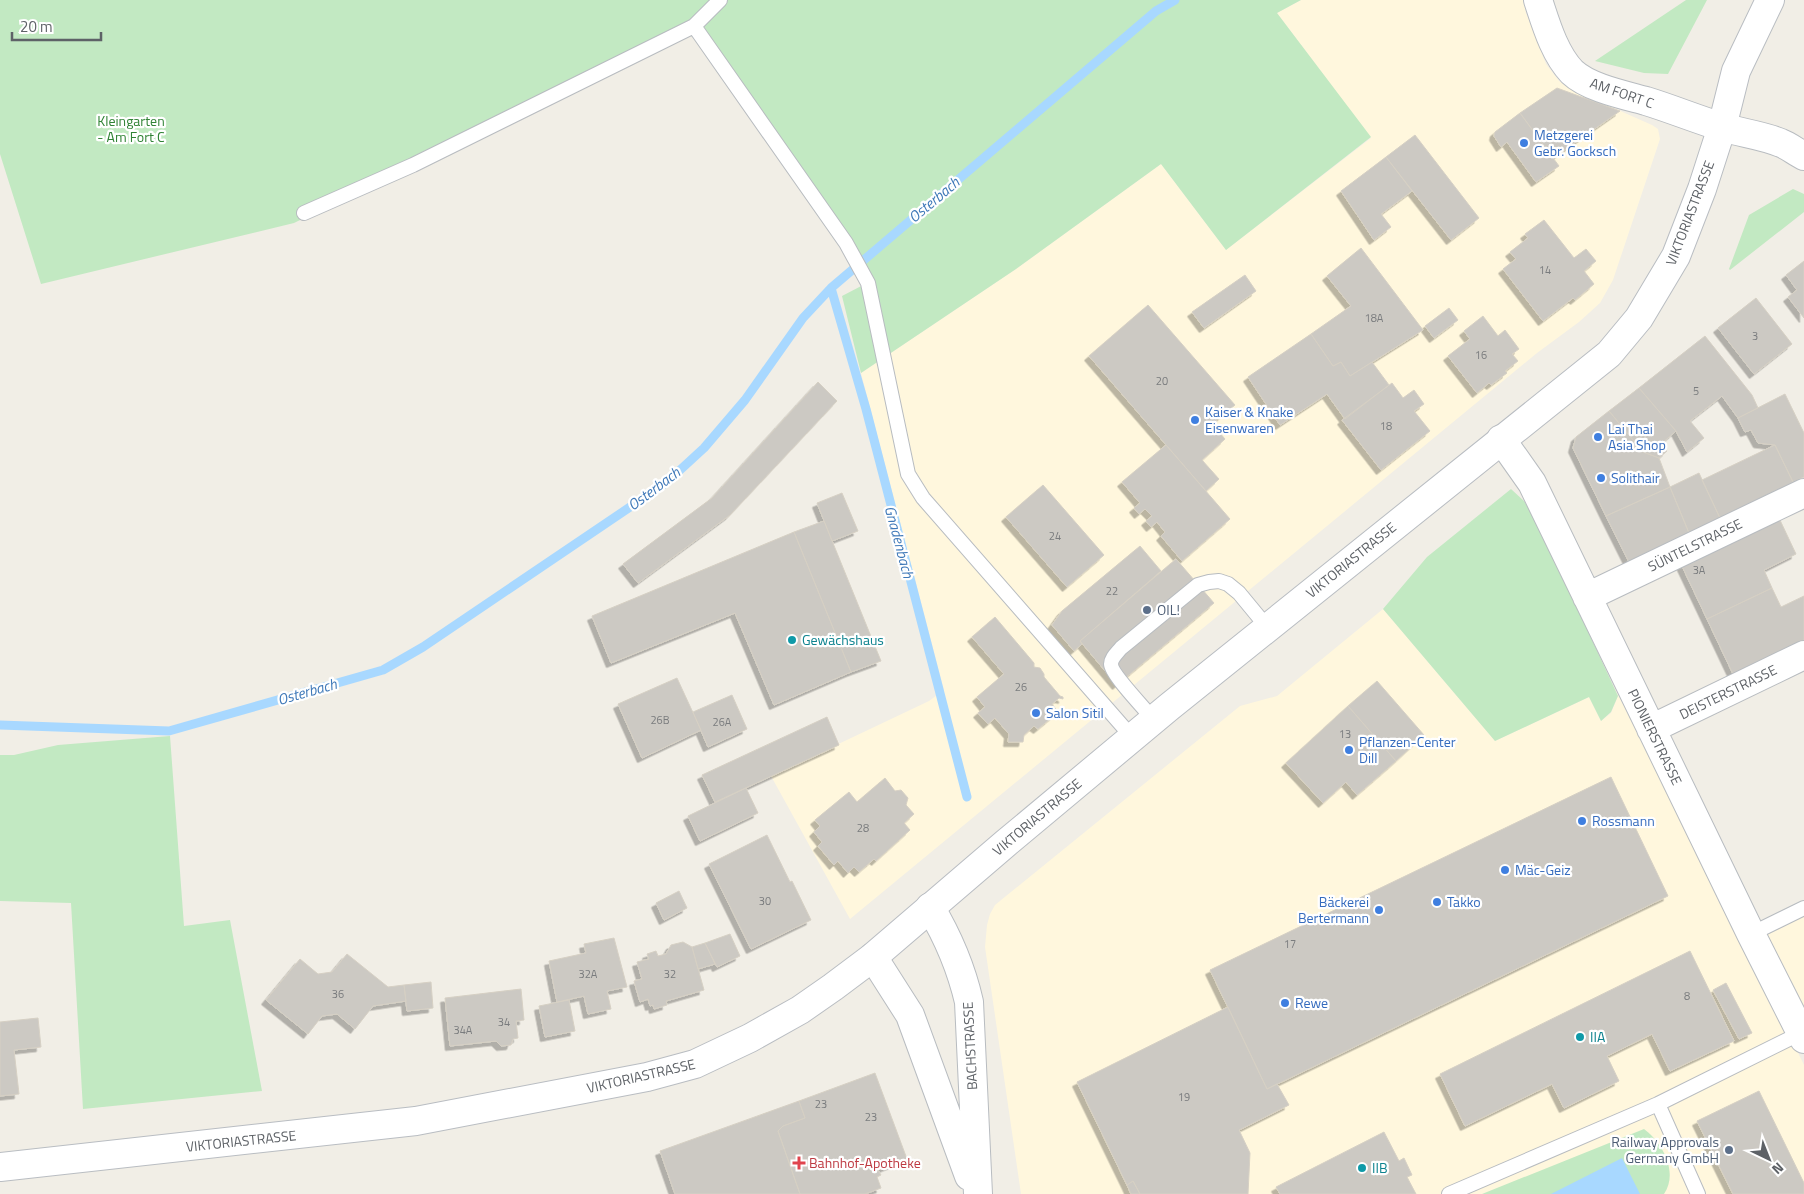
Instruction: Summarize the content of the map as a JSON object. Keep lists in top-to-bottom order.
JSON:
{
  "streets": {
    "main road": [
      "AM FORT C",
      "VIKTORIASTRASSE",
      "SÜNTELSTRASSE",
      "DEISTERSTRASSE",
      "PIONIERSTRASSE",
      "BACHSTRASSE"
    ]
  },
  "crossings": [
    ["AM FORT C", "VIKTORIASTRASSE"],
    ["VIKTORIASTRASSE", "PIONIERSTRASSE"],
    ["VIKTORIASTRASSE", "BACHSTRASSE"],
    ["SÜNTELSTRASSE", "PIONIERSTRASSE"],
    ["DEISTERSTRASSE", "PIONIERSTRASSE"]
  ],
  "water": ["Osterbach", "Gnadenbach"],
  "parks": ["Kleingarten - Am Fort C"],
  "places": {
    "other": [
      "Metzgerei Gebr. Gocksch",
      "Kaiser & Knake Eisenwaren",
      "Lai Thai Asia Shop",
      "Solithair",
      "OIL!",
      "Gewächshaus",
      "Salon Sitil",
      "Pflanzen-Center Dill",
      "Rossmann",
      "Mäc-Geiz",
      "Takko",
      "Bäckerei Bertermann",
      "Rewe",
      "IIA",
      "Railway Approvals Germany GmbH",
      "IIB"
    ],
    "health": ["Bahnhof-Apotheke"]
  },
  "house_numbers": [
    "14",
    "18A",
    "3",
    "16",
    "20",
    "5",
    "18",
    "24",
    "3A",
    "22",
    "26",
    "26B",
    "26A",
    "13",
    "28",
    "30",
    "17",
    "32A",
    "32",
    "36",
    "8",
    "34",
    "34A",
    "19",
    "23",
    "23"
  ],
  "scale_bar": "20 m",
  "north": "bottom right"
}
